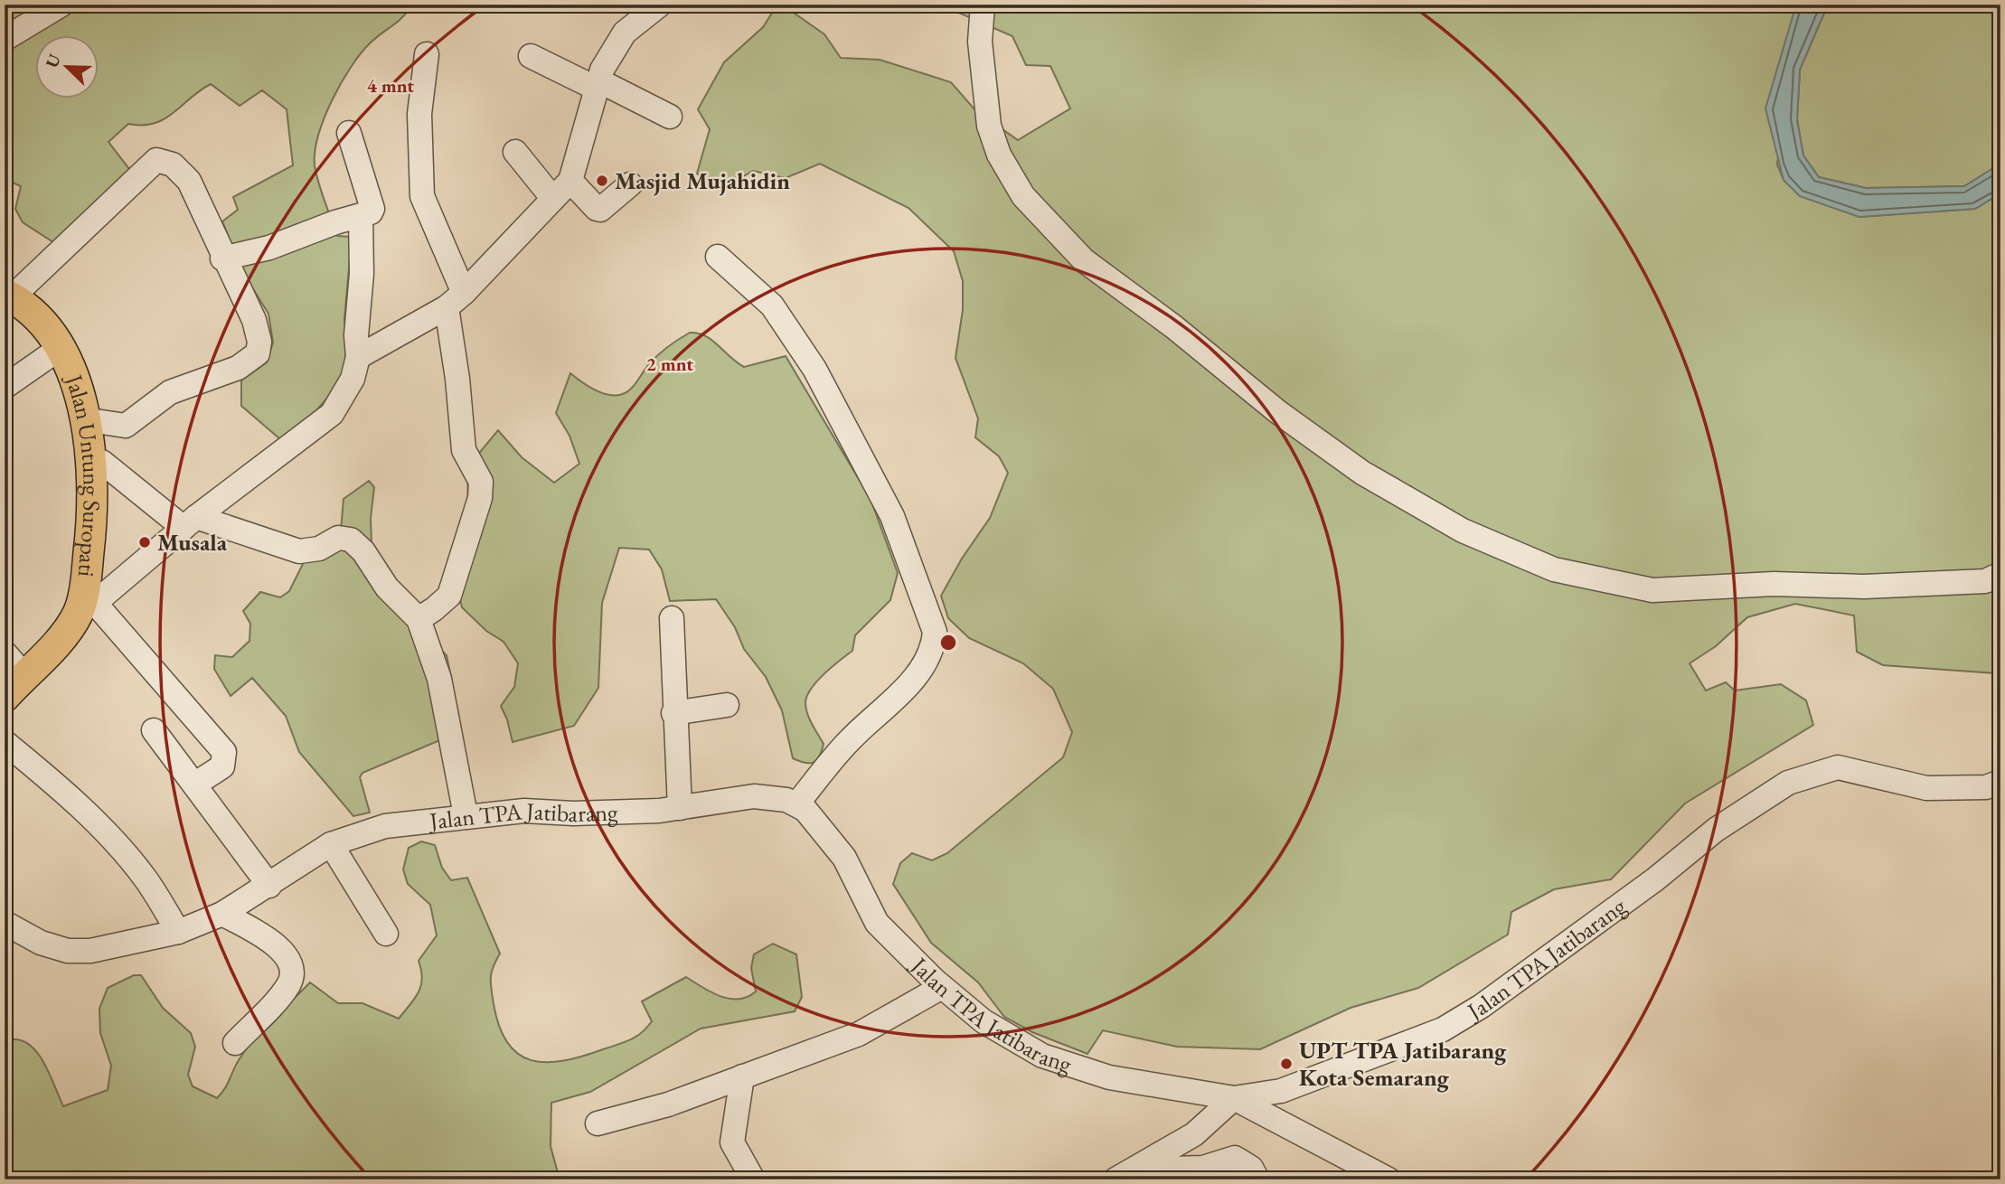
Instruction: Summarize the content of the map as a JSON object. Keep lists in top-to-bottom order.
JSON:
{
  "streets": {
    "main road": ["Jalan Untung Suropati"],
    "street": ["Jalan TPA Jatibarang"]
  },
  "places": ["Masjid Mujahidin", "Musala", "UPT TPA Jatibarang Kota Semarang"],
  "north": "top left",
  "rings": ["4 mnt", "2 mnt"]
}
